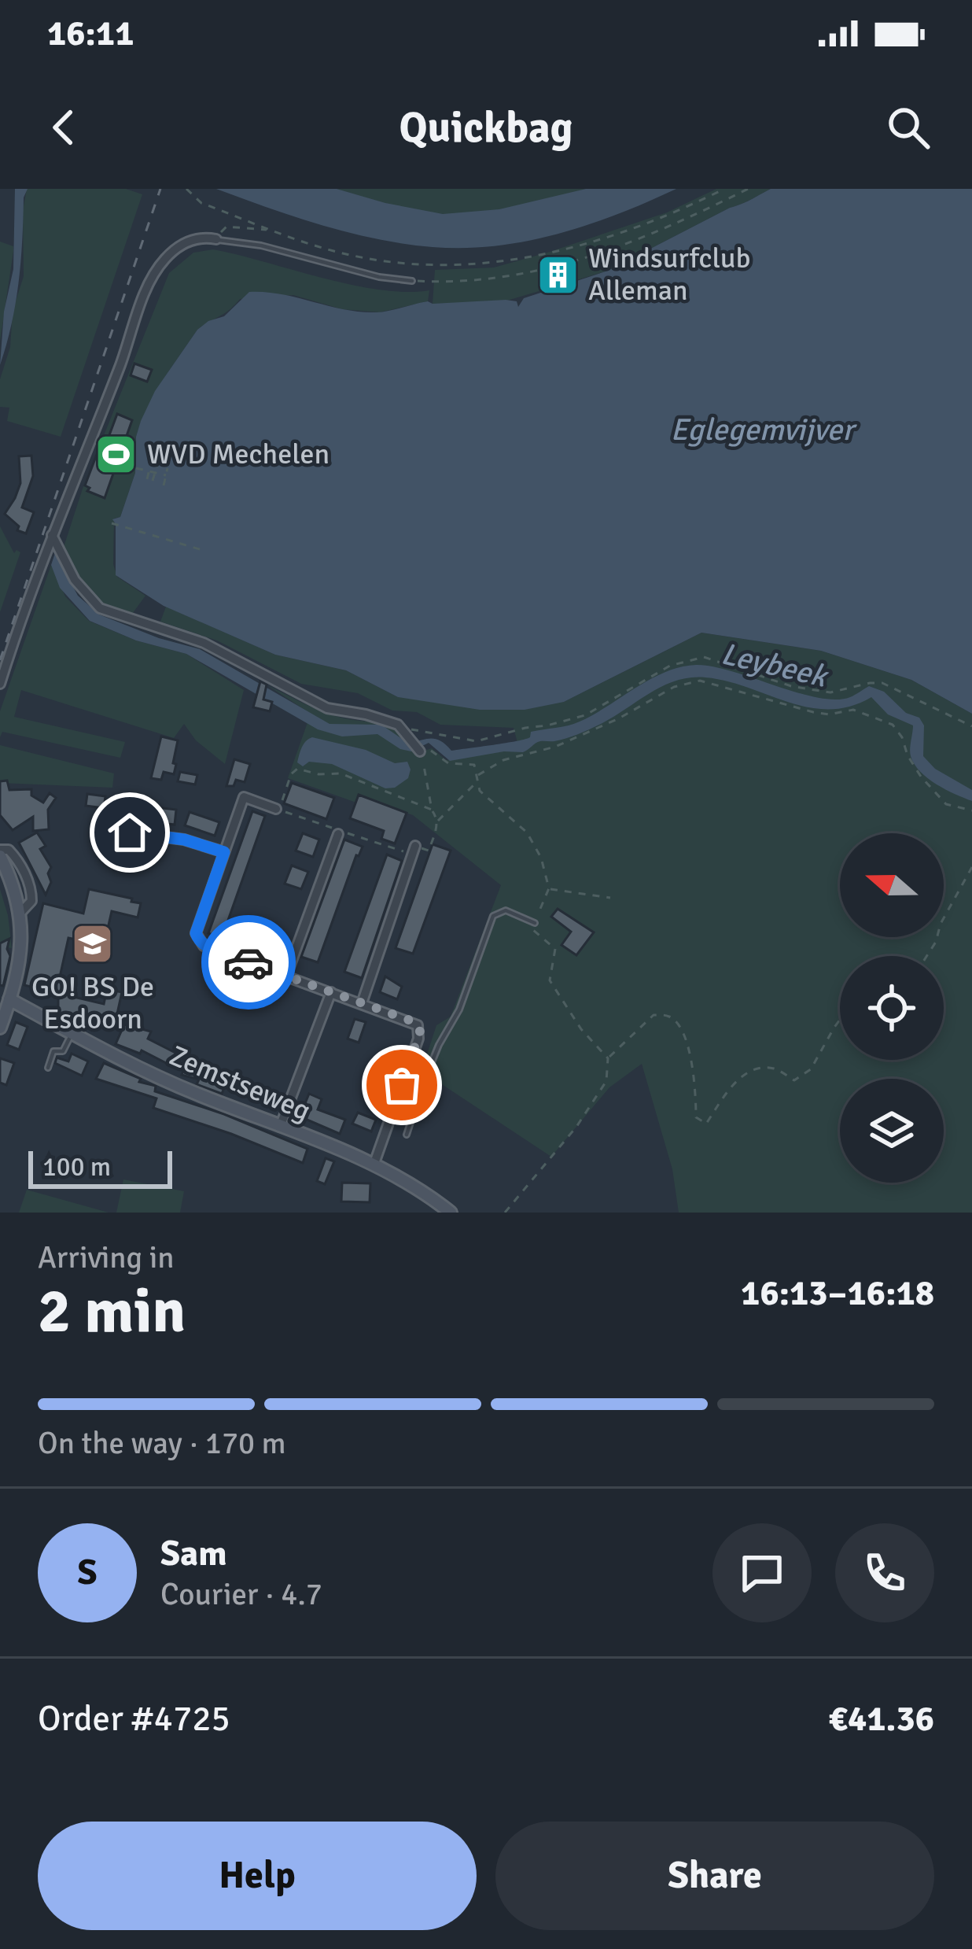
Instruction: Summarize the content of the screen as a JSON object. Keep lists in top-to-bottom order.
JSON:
{
  "streets": {
    "street": ["Zemstseweg"]
  },
  "water": ["Eglegemvijver", "Leybeek"],
  "places": {
    "building": ["Windsurfclub Alleman"],
    "sports": ["WVD Mechelen"],
    "school or university": ["GO! BS De Esdoorn"]
  },
  "scale_bar": "100 m",
  "north": "left",
  "page": {
    "status": "16:11",
    "header": "Quickbag",
    "scale": "100 m",
    "heading": ["2 min", "Arriving in", "16:13–16:18"],
    "panel": [
      "Sam",
      "Courier · 4.7",
      "Order #4725",
      "€41.36"
    ],
    "bar": "On the way · 170 m",
    "round": "S",
    "buttons": ["Help", "Share"]
  }
}
